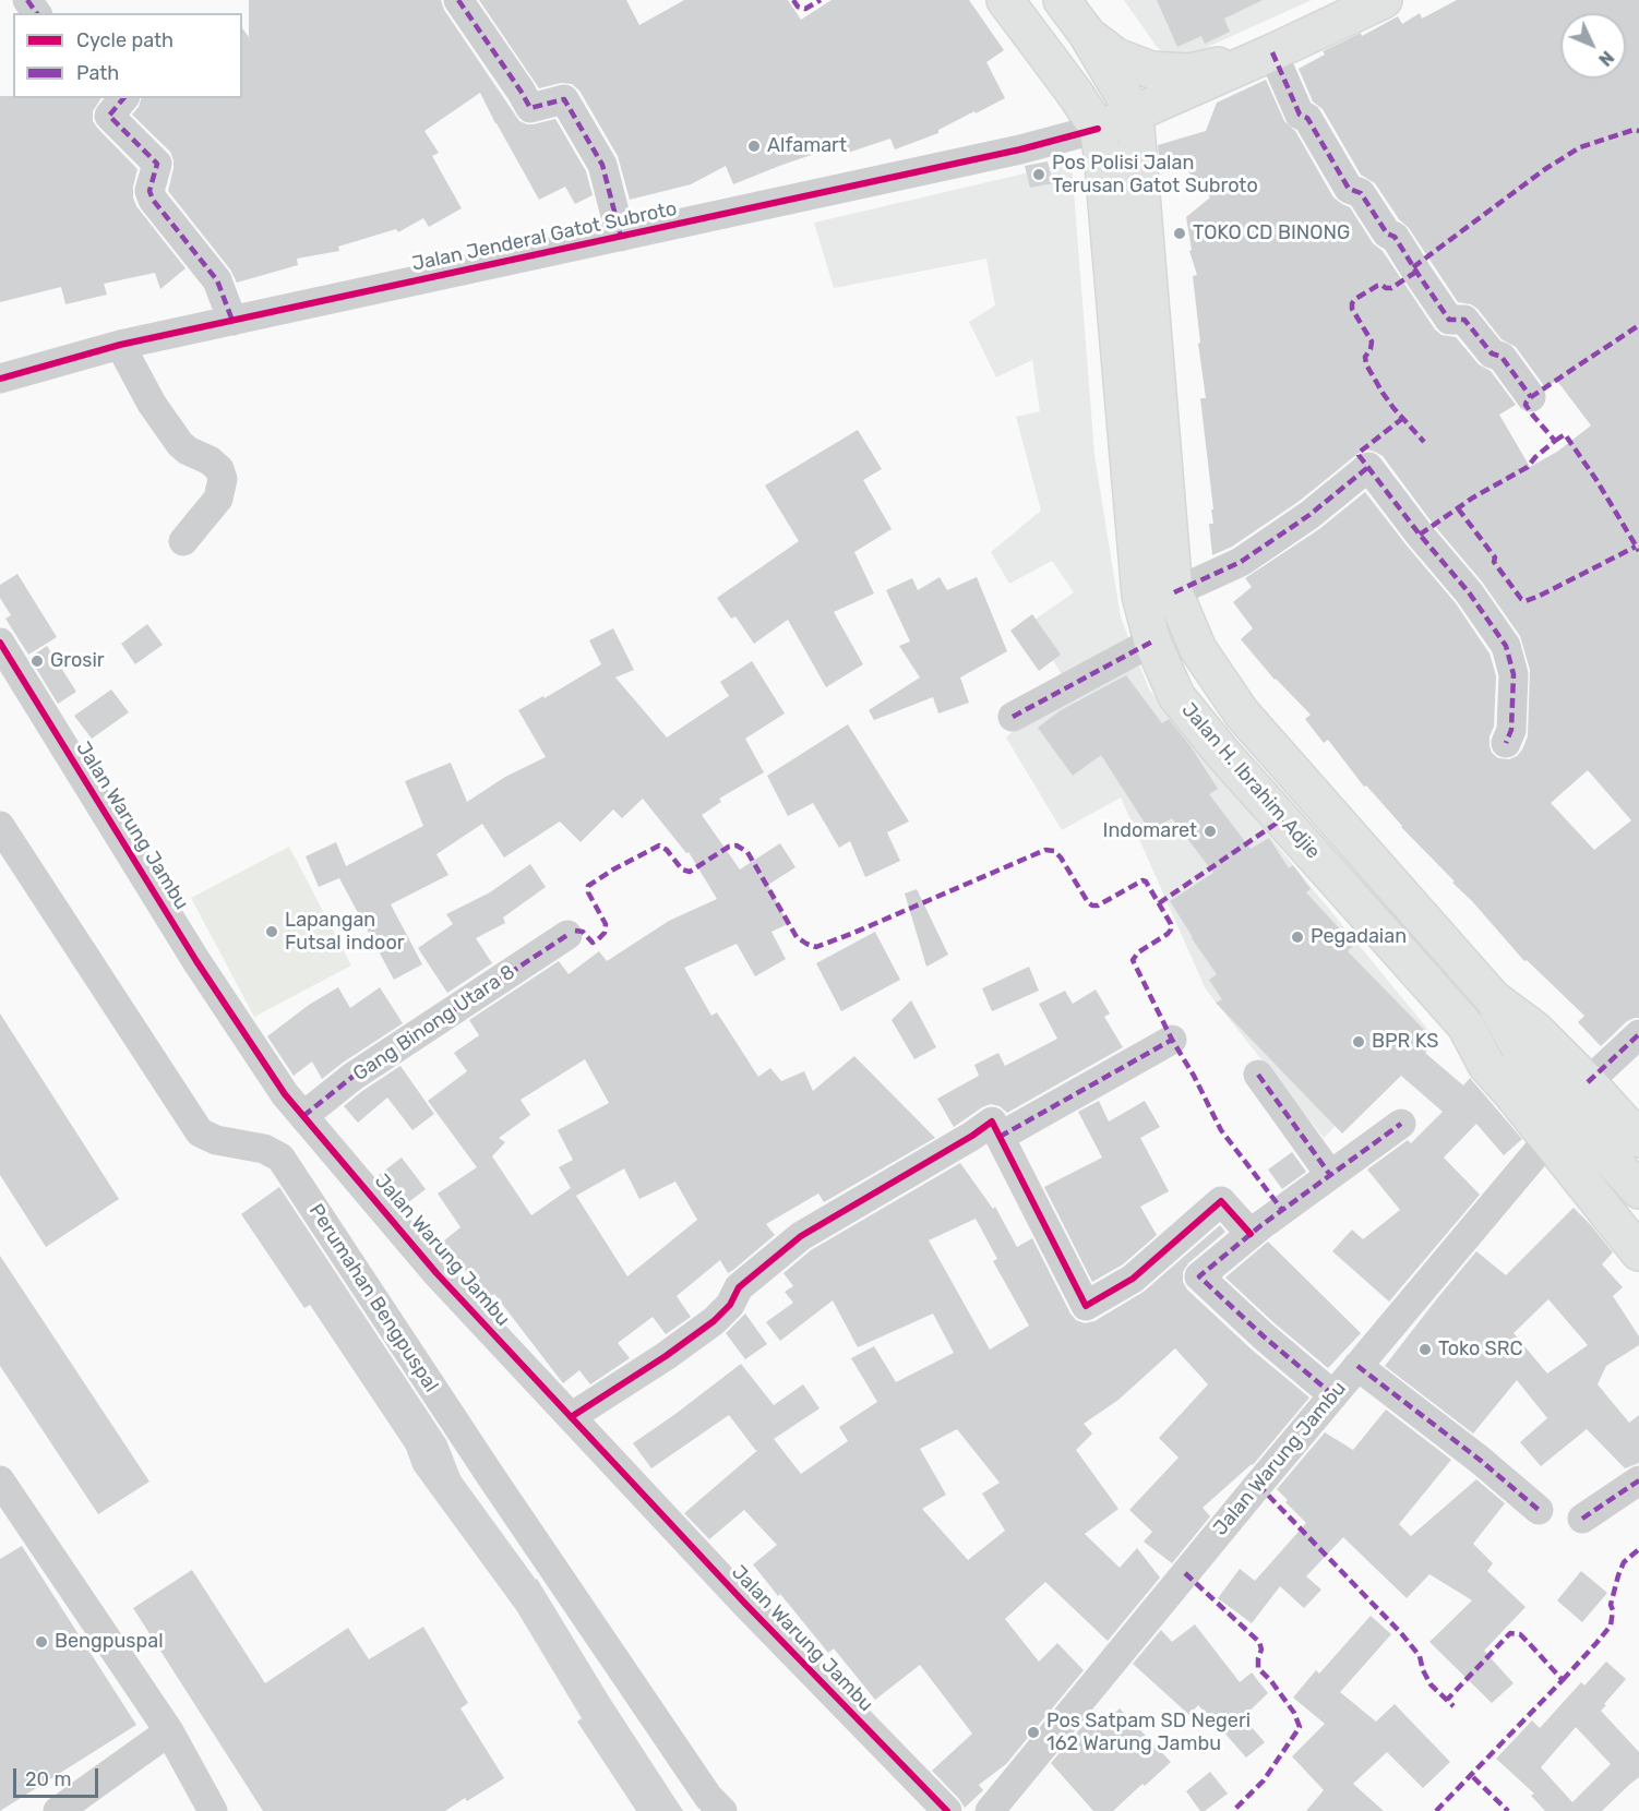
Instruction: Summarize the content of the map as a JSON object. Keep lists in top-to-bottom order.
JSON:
{
  "streets": {
    "main road": ["Jalan Jenderal Gatot Subroto", "Jalan H. Ibrahim Adjie"],
    "street": ["Jalan Warung Jambu", "Gang Binong Utara 8", "Perumahan Bengpuspal"]
  },
  "crossings": [
    ["Jalan Jenderal Gatot Subroto", "Jalan H. Ibrahim Adjie"],
    ["Jalan H. Ibrahim Adjie", "Jalan Warung Jambu"],
    ["Jalan Warung Jambu", "Gang Binong Utara 8"]
  ],
  "places": [
    "Alfamart",
    "Pos Polisi Jalan Terusan Gatot Subroto",
    "TOKO CD BINONG",
    "Grosir",
    "Indomaret",
    "Lapangan Futsal indoor",
    "Pegadaian",
    "BPR KS",
    "Toko SRC",
    "Bengpuspal",
    "Pos Satpam SD Negeri 162 Warung Jambu"
  ],
  "legend": ["Cycle path", "Path"],
  "scale_bar": "20 m",
  "north": "bottom right"
}
